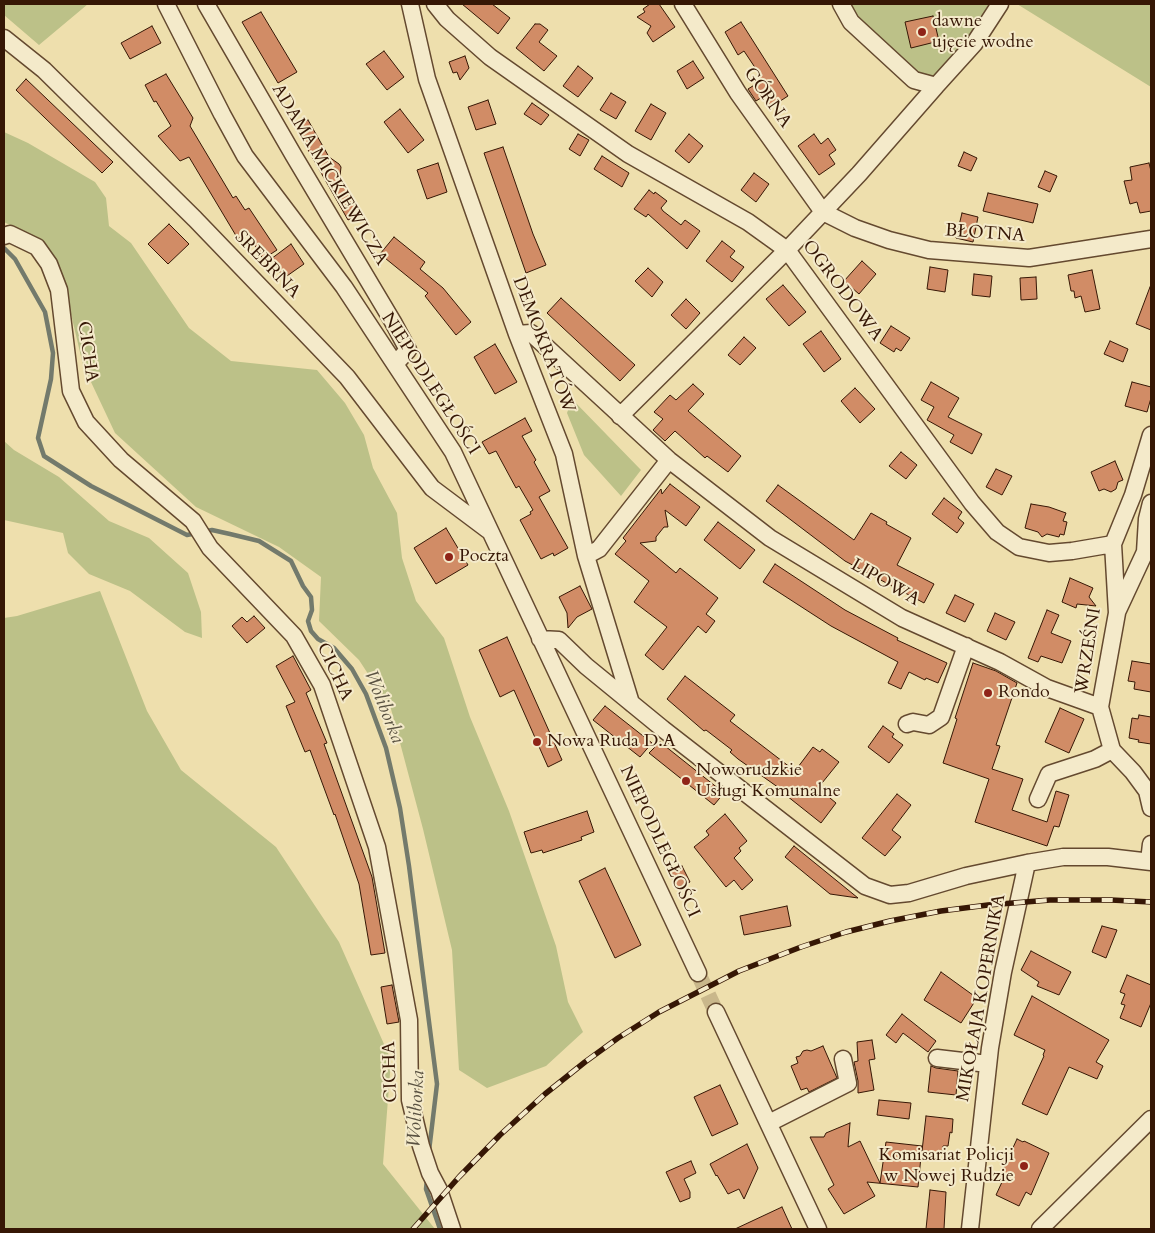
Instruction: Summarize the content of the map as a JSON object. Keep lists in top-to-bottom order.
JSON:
{
  "streets": {
    "street": [
      "GÓRNA",
      "ADAMA MICKIEWICZA",
      "BŁOTNA",
      "SREBRNA",
      "OGRODOWA",
      "DEMOKRATÓW",
      "CICHA",
      "NIEPODLEGŁOŚCI",
      "LIPOWA",
      "WRZEŚNI",
      "MIKOŁAJA KOPERNIKA"
    ]
  },
  "crossings": [
    ["GÓRNA", "BŁOTNA"],
    ["ADAMA MICKIEWICZA", "NIEPODLEGŁOŚCI"],
    ["SREBRNA", "NIEPODLEGŁOŚCI"],
    ["OGRODOWA", "WRZEŚNI"],
    ["DEMOKRATÓW", "LIPOWA"],
    ["LIPOWA", "WRZEŚNI"]
  ],
  "water": ["Woliborka"],
  "places": [
    "dawne ujęcie wodne",
    "Poczta",
    "Rondo",
    "Nowa Ruda D.A",
    "Noworudzkie Usługi Komunalne",
    "Komisariat Policji w Nowej Rudzie"
  ]
}
